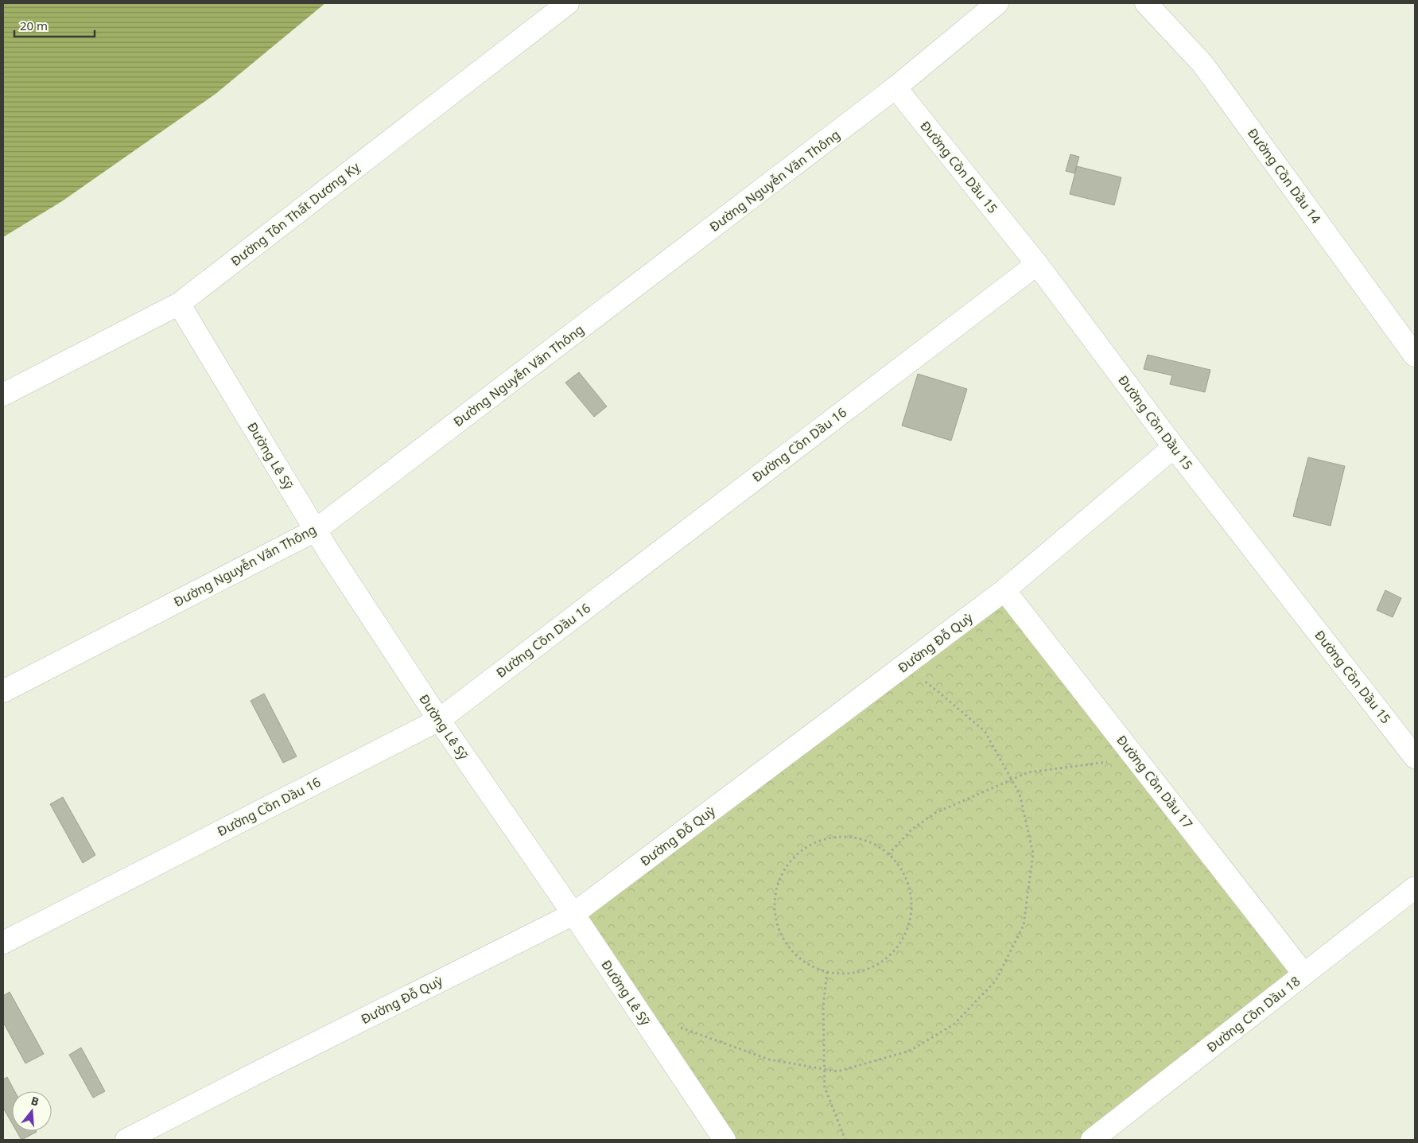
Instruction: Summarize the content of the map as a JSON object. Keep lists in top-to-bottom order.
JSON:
{
  "streets": {
    "street": [
      "Đường Cồn Dầu 15",
      "Đường Cồn Dầu 14",
      "Đường Nguyễn Văn Thông",
      "Đường Tôn Thất Dương Kỵ",
      "Đường Cồn Dầu 16",
      "Đường Lê Sỹ",
      "Đường Đỗ Quỳ",
      "Đường Cồn Dầu 17",
      "Đường Cồn Dầu 18"
    ]
  },
  "crossings": [
    ["Đường Cồn Dầu 15", "Đường Nguyễn Văn Thông"],
    ["Đường Cồn Dầu 15", "Đường Cồn Dầu 16"],
    ["Đường Cồn Dầu 15", "Đường Đỗ Quỳ"],
    ["Đường Nguyễn Văn Thông", "Đường Lê Sỹ"],
    ["Đường Tôn Thất Dương Kỵ", "Đường Lê Sỹ"],
    ["Đường Cồn Dầu 16", "Đường Lê Sỹ"],
    ["Đường Lê Sỹ", "Đường Đỗ Quỳ"],
    ["Đường Đỗ Quỳ", "Đường Cồn Dầu 17"],
    ["Đường Cồn Dầu 17", "Đường Cồn Dầu 18"]
  ],
  "scale_bar": "20 m",
  "north": "top"
}
